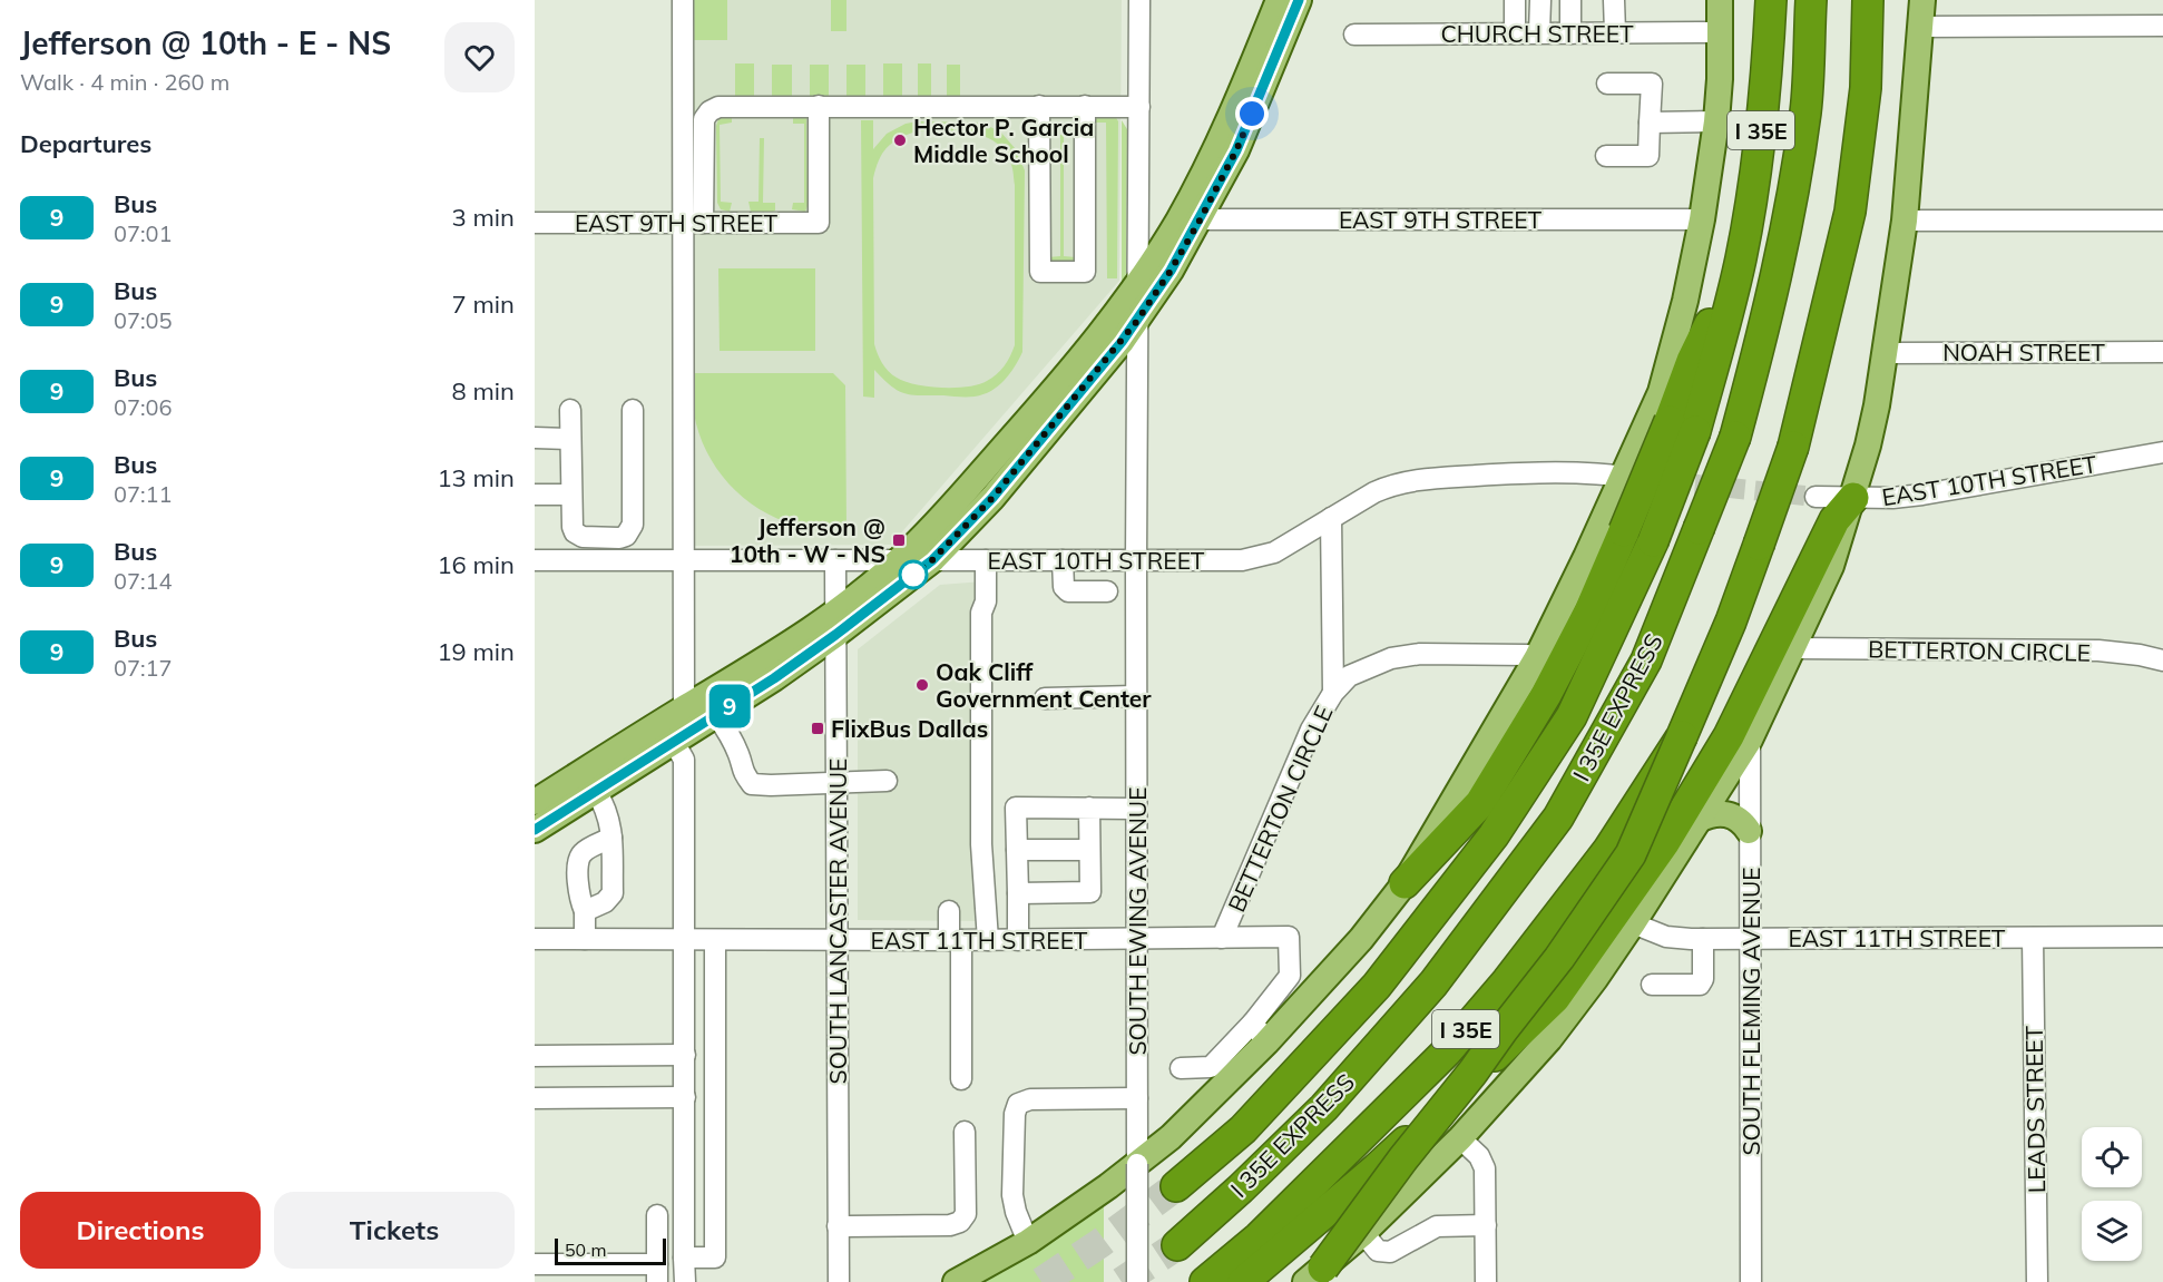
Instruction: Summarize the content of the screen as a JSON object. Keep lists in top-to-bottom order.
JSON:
{
  "streets": {
    "highway": ["I 35E", "I 35E EXPRESS"],
    "street": [
      "CHURCH STREET",
      "EAST 9TH STREET",
      "NOAH STREET",
      "EAST 10TH STREET",
      "BETTERTON CIRCLE",
      "SOUTH LANCASTER AVENUE",
      "SOUTH EWING AVENUE",
      "EAST 11TH STREET",
      "SOUTH FLEMING AVENUE",
      "LEADS STREET"
    ]
  },
  "crossings": [
    ["EAST 10TH STREET", "SOUTH LANCASTER AVENUE"],
    ["EAST 10TH STREET", "SOUTH EWING AVENUE"],
    ["BETTERTON CIRCLE", "EAST 11TH STREET"],
    ["SOUTH LANCASTER AVENUE", "EAST 11TH STREET"],
    ["SOUTH EWING AVENUE", "EAST 11TH STREET"],
    ["EAST 11TH STREET", "SOUTH FLEMING AVENUE"],
    ["EAST 11TH STREET", "LEADS STREET"]
  ],
  "places": {
    "other": ["Hector P. Garcia Middle School", "Oak Cliff Government Center"],
    "transit": ["Jefferson @ 10th - W - NS", "FlixBus Dallas"]
  },
  "lines": ["bus line 9"],
  "scale_bar": "50 m",
  "page": {
    "heading": [
      ["Jefferson @ 10th - E - NS", "Walk · 4 min · 260 m"],
      "Departures"
    ],
    "on_map": "9",
    "list": [
      {
        "mark": "9",
        "name": "Bus",
        "note": "07:01",
        "value": "3 min"
      },
      {
        "mark": "9",
        "name": "Bus",
        "note": "07:05",
        "value": "7 min"
      },
      {
        "mark": "9",
        "name": "Bus",
        "note": "07:06",
        "value": "8 min"
      },
      {
        "mark": "9",
        "name": "Bus",
        "note": "07:11",
        "value": "13 min"
      },
      {
        "mark": "9",
        "name": "Bus",
        "note": "07:14",
        "value": "16 min"
      },
      {
        "mark": "9",
        "name": "Bus",
        "note": "07:17",
        "value": "19 min"
      }
    ],
    "buttons": ["Directions", "Tickets"],
    "scale": "50 m"
  }
}
